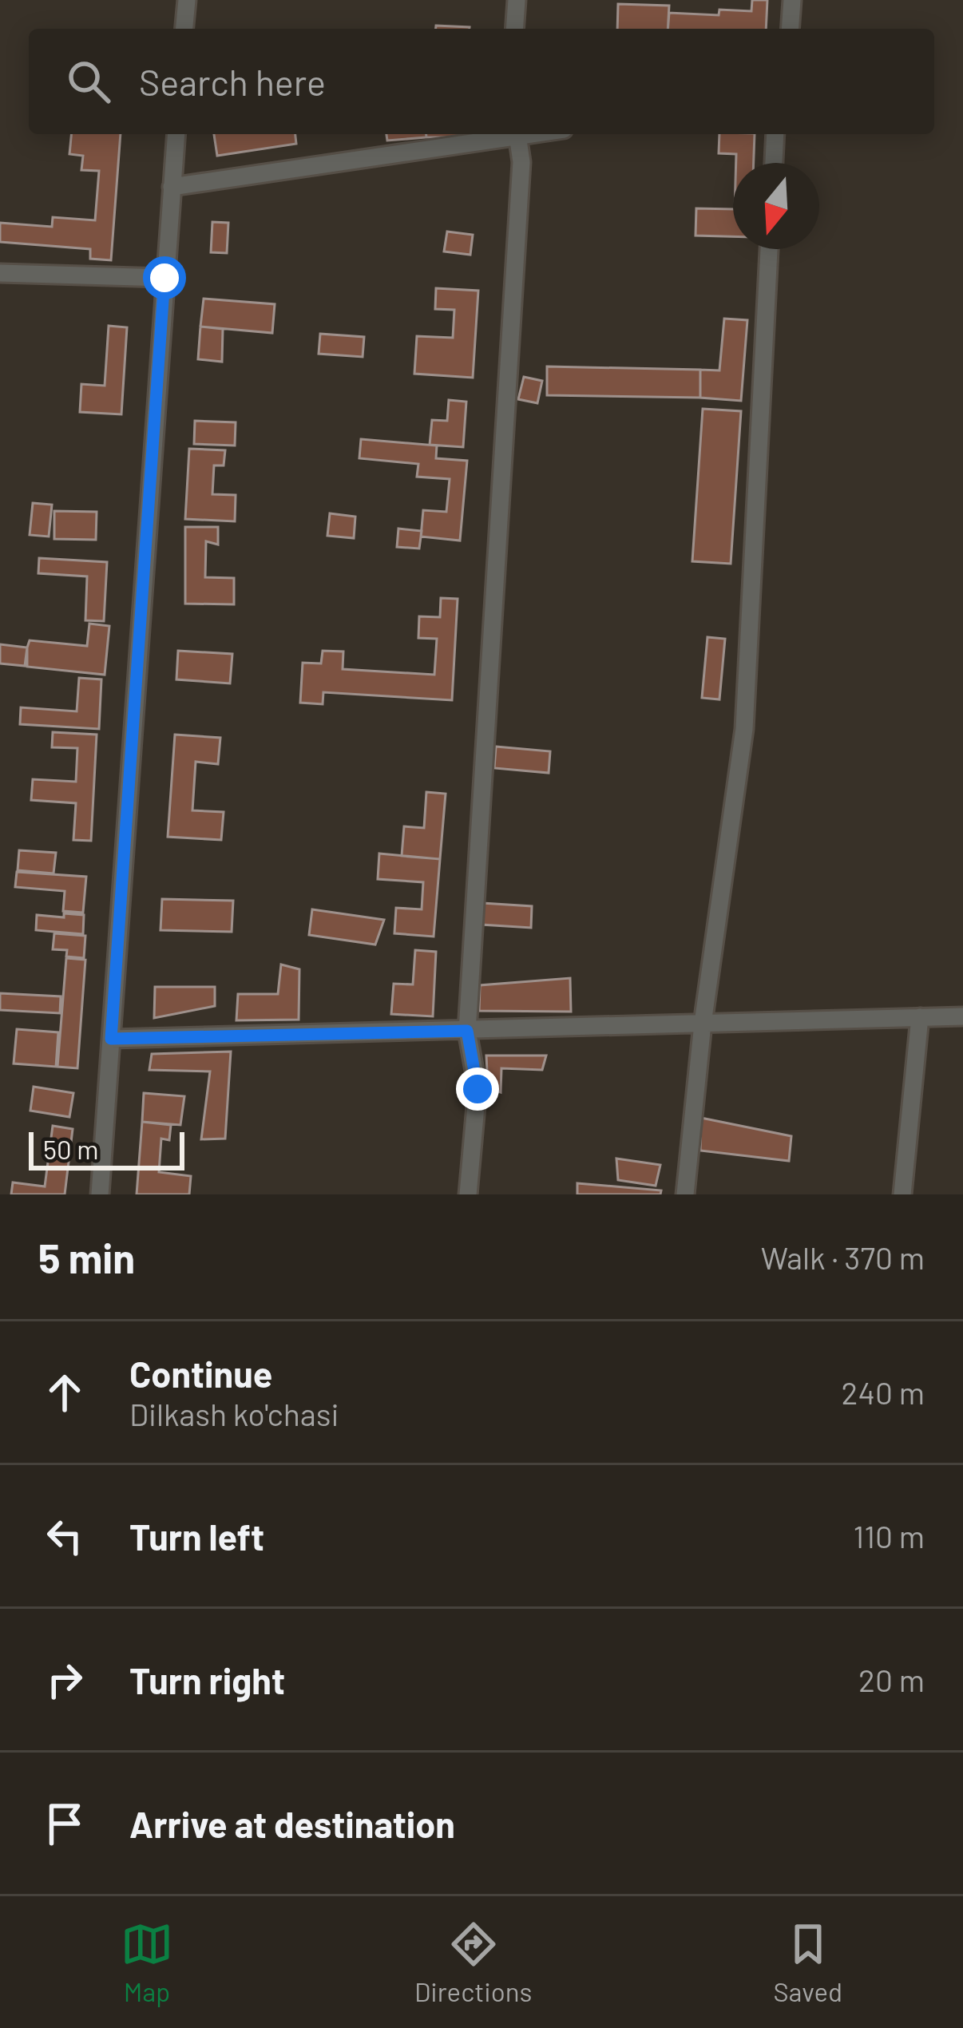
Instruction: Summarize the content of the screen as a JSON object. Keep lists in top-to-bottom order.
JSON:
{
  "scale_bar": "50 m",
  "north": "bottom",
  "page": {
    "search": "Search here",
    "scale": "50 m",
    "heading": ["5 min", "Walk · 370 m"],
    "list": [
      ["Continue", "Dilkash ko'chasi", "240 m"],
      ["Turn left", "110 m"],
      ["Turn right", "20 m"],
      "Arrive at destination"
    ],
    "nav": ["Map", "Directions", "Saved"]
  }
}
